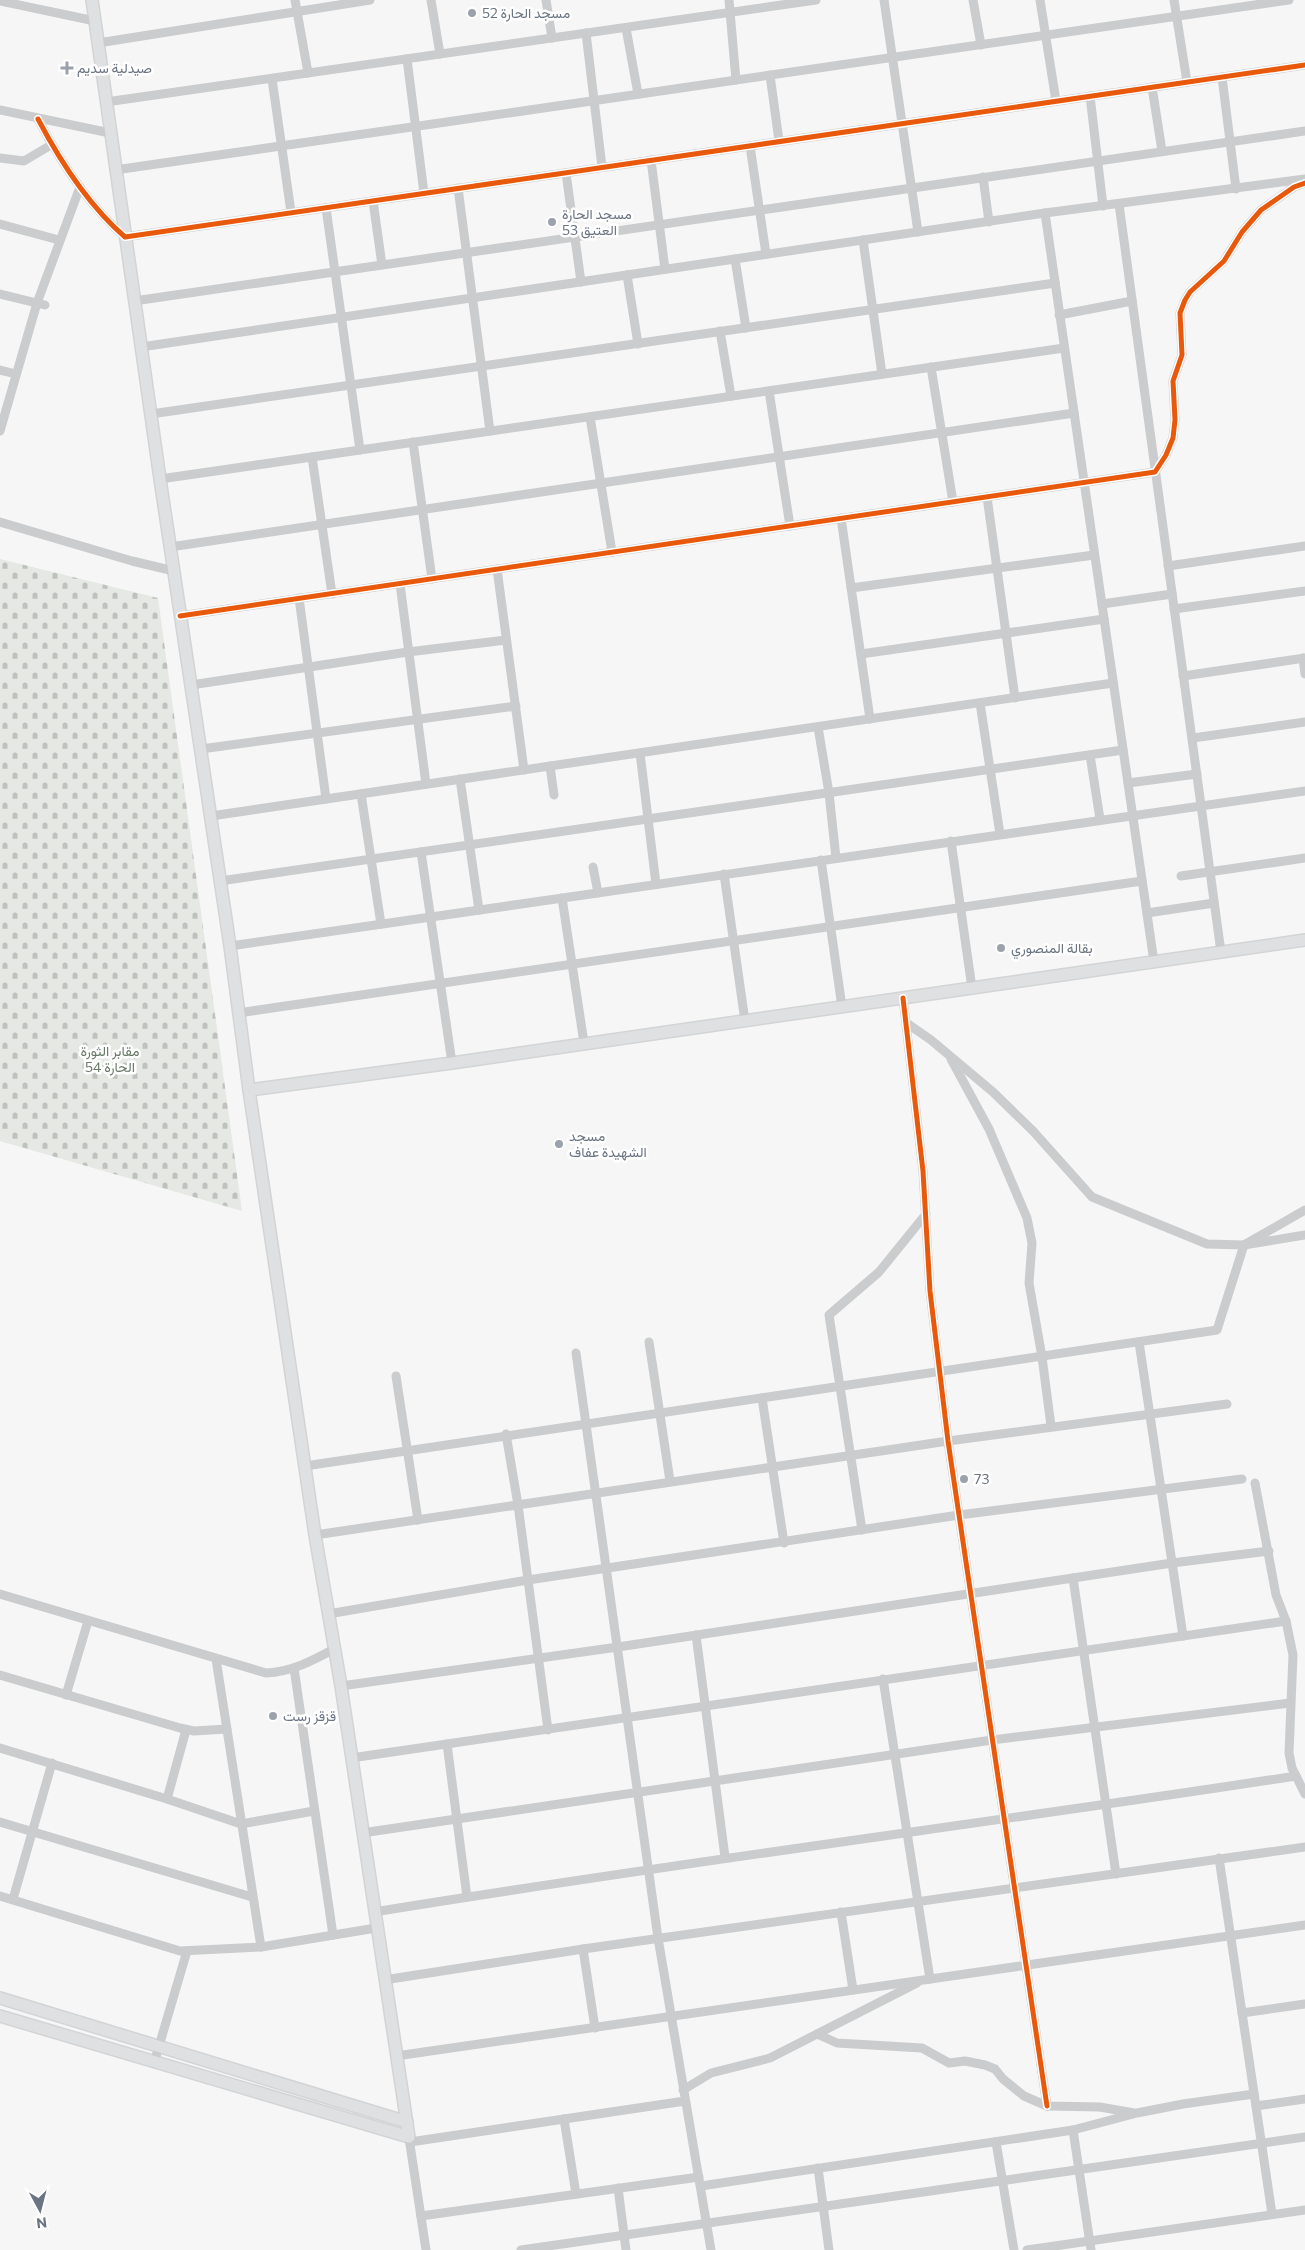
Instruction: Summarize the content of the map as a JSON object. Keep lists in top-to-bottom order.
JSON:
{
  "parks": ["مقابر الثورة الحارة 54"],
  "places": {
    "other": [
      "مسجد الحارة 52",
      "مسجد الحارة 53 العتيق",
      "بقالة المنصوري",
      "مسجد الشهيدة عفاف",
      "73",
      "قزقز رست"
    ],
    "health": ["صيدلية سديم"]
  },
  "north": "bottom"
}
